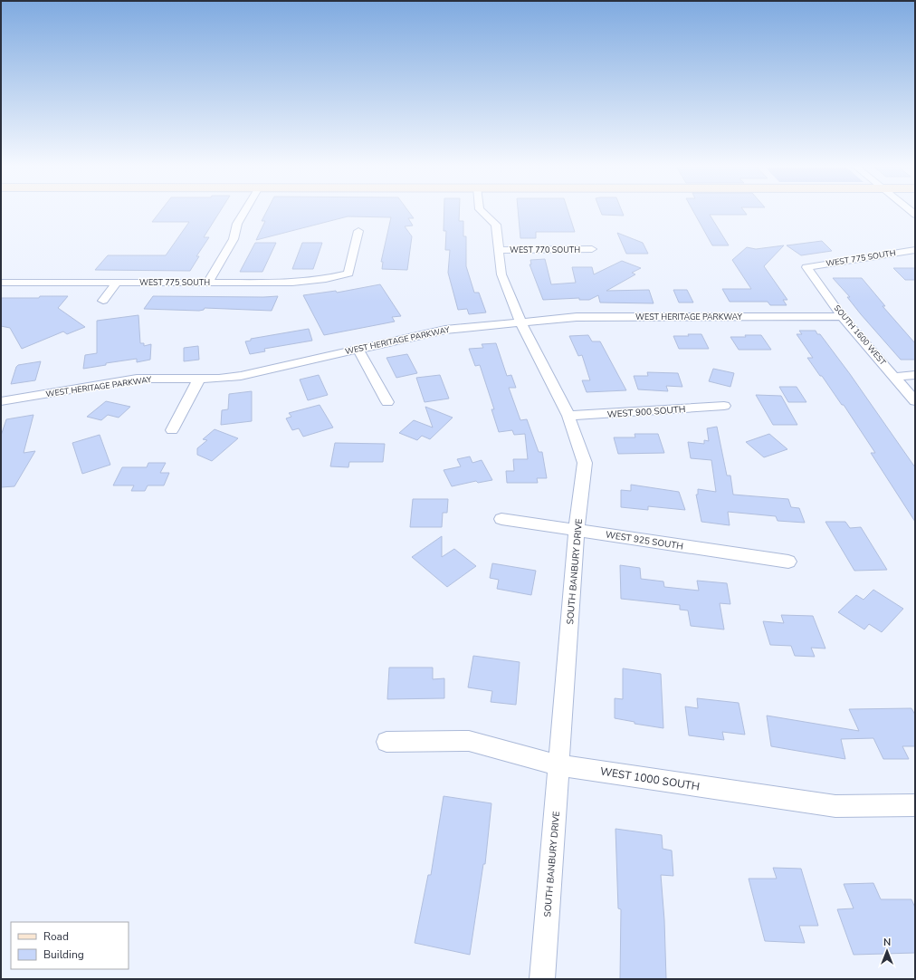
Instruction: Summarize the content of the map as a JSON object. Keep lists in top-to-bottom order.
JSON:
{
  "streets": {
    "street": [
      "WEST 770 SOUTH",
      "WEST 775 SOUTH",
      "WEST HERITAGE PARKWAY",
      "SOUTH 1600 WEST",
      "WEST 900 SOUTH",
      "WEST 925 SOUTH",
      "SOUTH BANBURY DRIVE",
      "WEST 1000 SOUTH"
    ]
  },
  "crossings": [
    ["WEST 770 SOUTH", "SOUTH BANBURY DRIVE"],
    ["WEST 775 SOUTH", "SOUTH 1600 WEST"],
    ["WEST HERITAGE PARKWAY", "SOUTH 1600 WEST"],
    ["WEST HERITAGE PARKWAY", "SOUTH BANBURY DRIVE"],
    ["WEST 900 SOUTH", "SOUTH BANBURY DRIVE"],
    ["WEST 925 SOUTH", "SOUTH BANBURY DRIVE"],
    ["SOUTH BANBURY DRIVE", "WEST 1000 SOUTH"]
  ],
  "legend": ["Road", "Building"],
  "north": "top"
}
